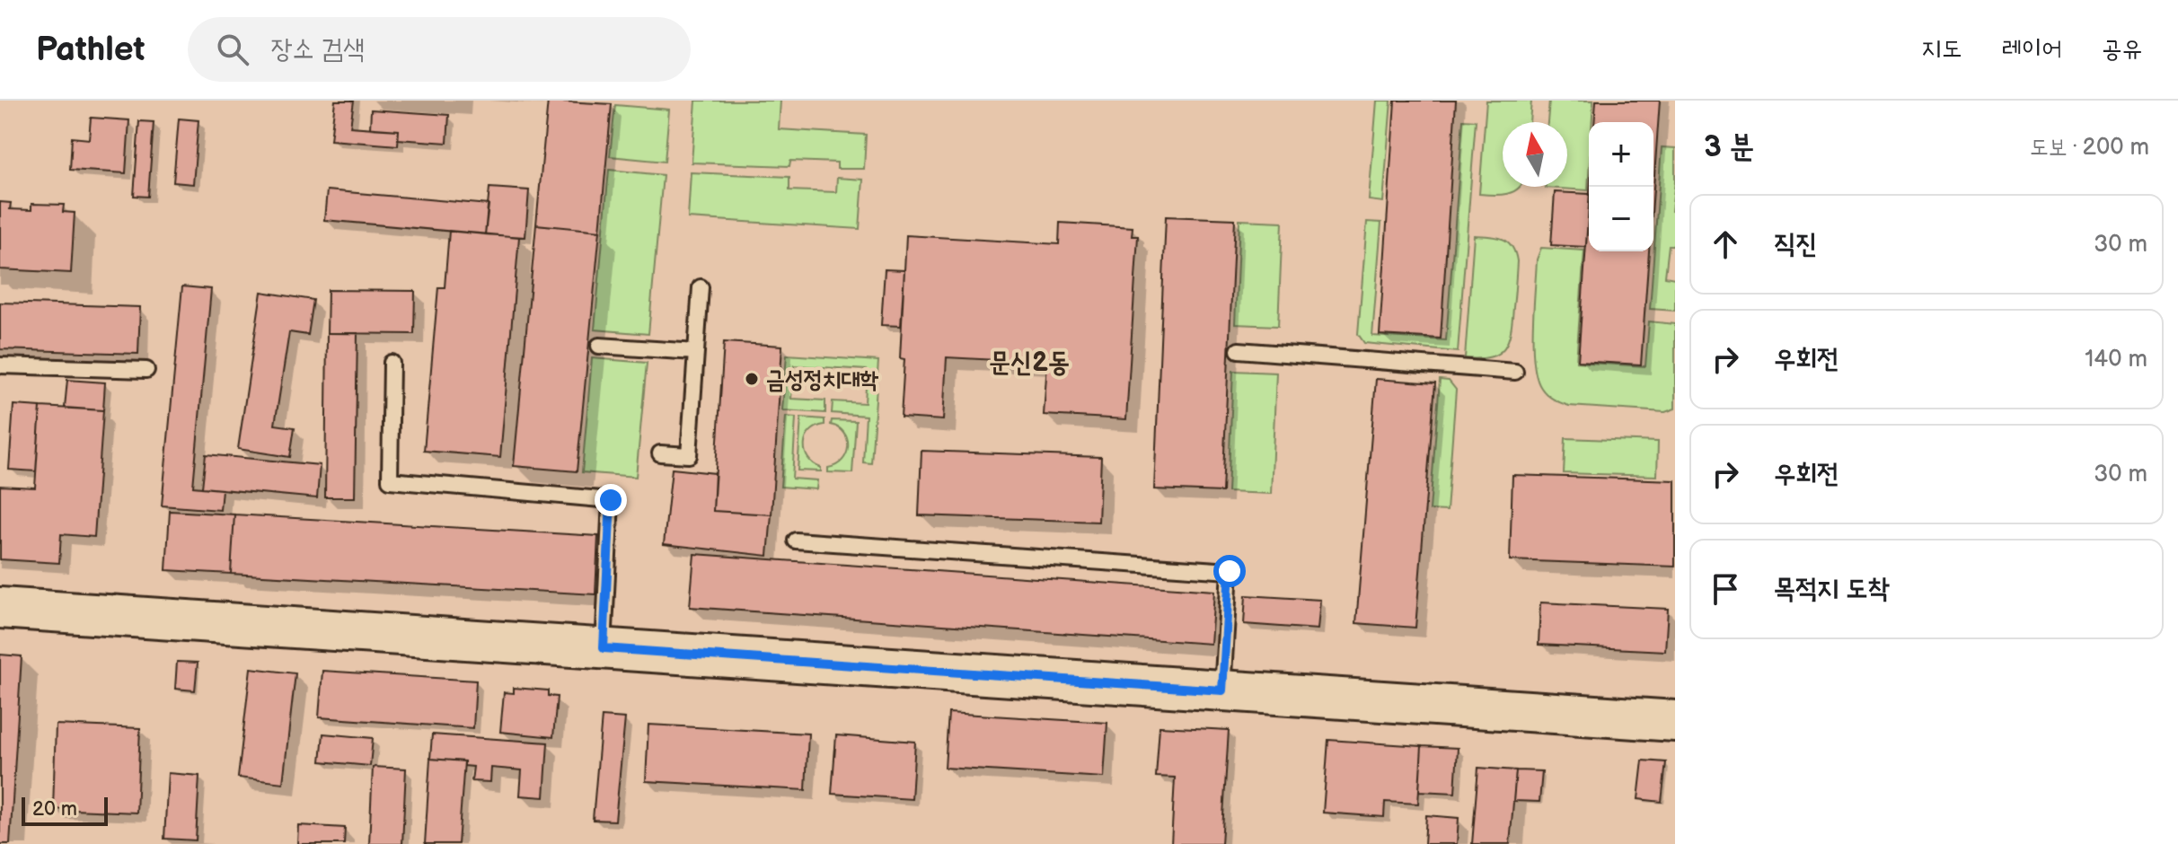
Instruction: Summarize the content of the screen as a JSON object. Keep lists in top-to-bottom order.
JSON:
{
  "districts": ["문신2동"],
  "places": ["금성정치대학"],
  "scale_bar": "20 m",
  "north": "top",
  "page": {
    "header": "Pathlet",
    "search": "장소 검색",
    "nav": ["지도", "레이어", "공유"],
    "heading": ["3 분", "도보 · 200 m"],
    "map_buttons": ["+", "−"],
    "list": [
      ["직진", "30 m"],
      ["우회전", "140 m"],
      ["우회전", "30 m"],
      "목적지 도착"
    ],
    "scale": "20 m"
  }
}
